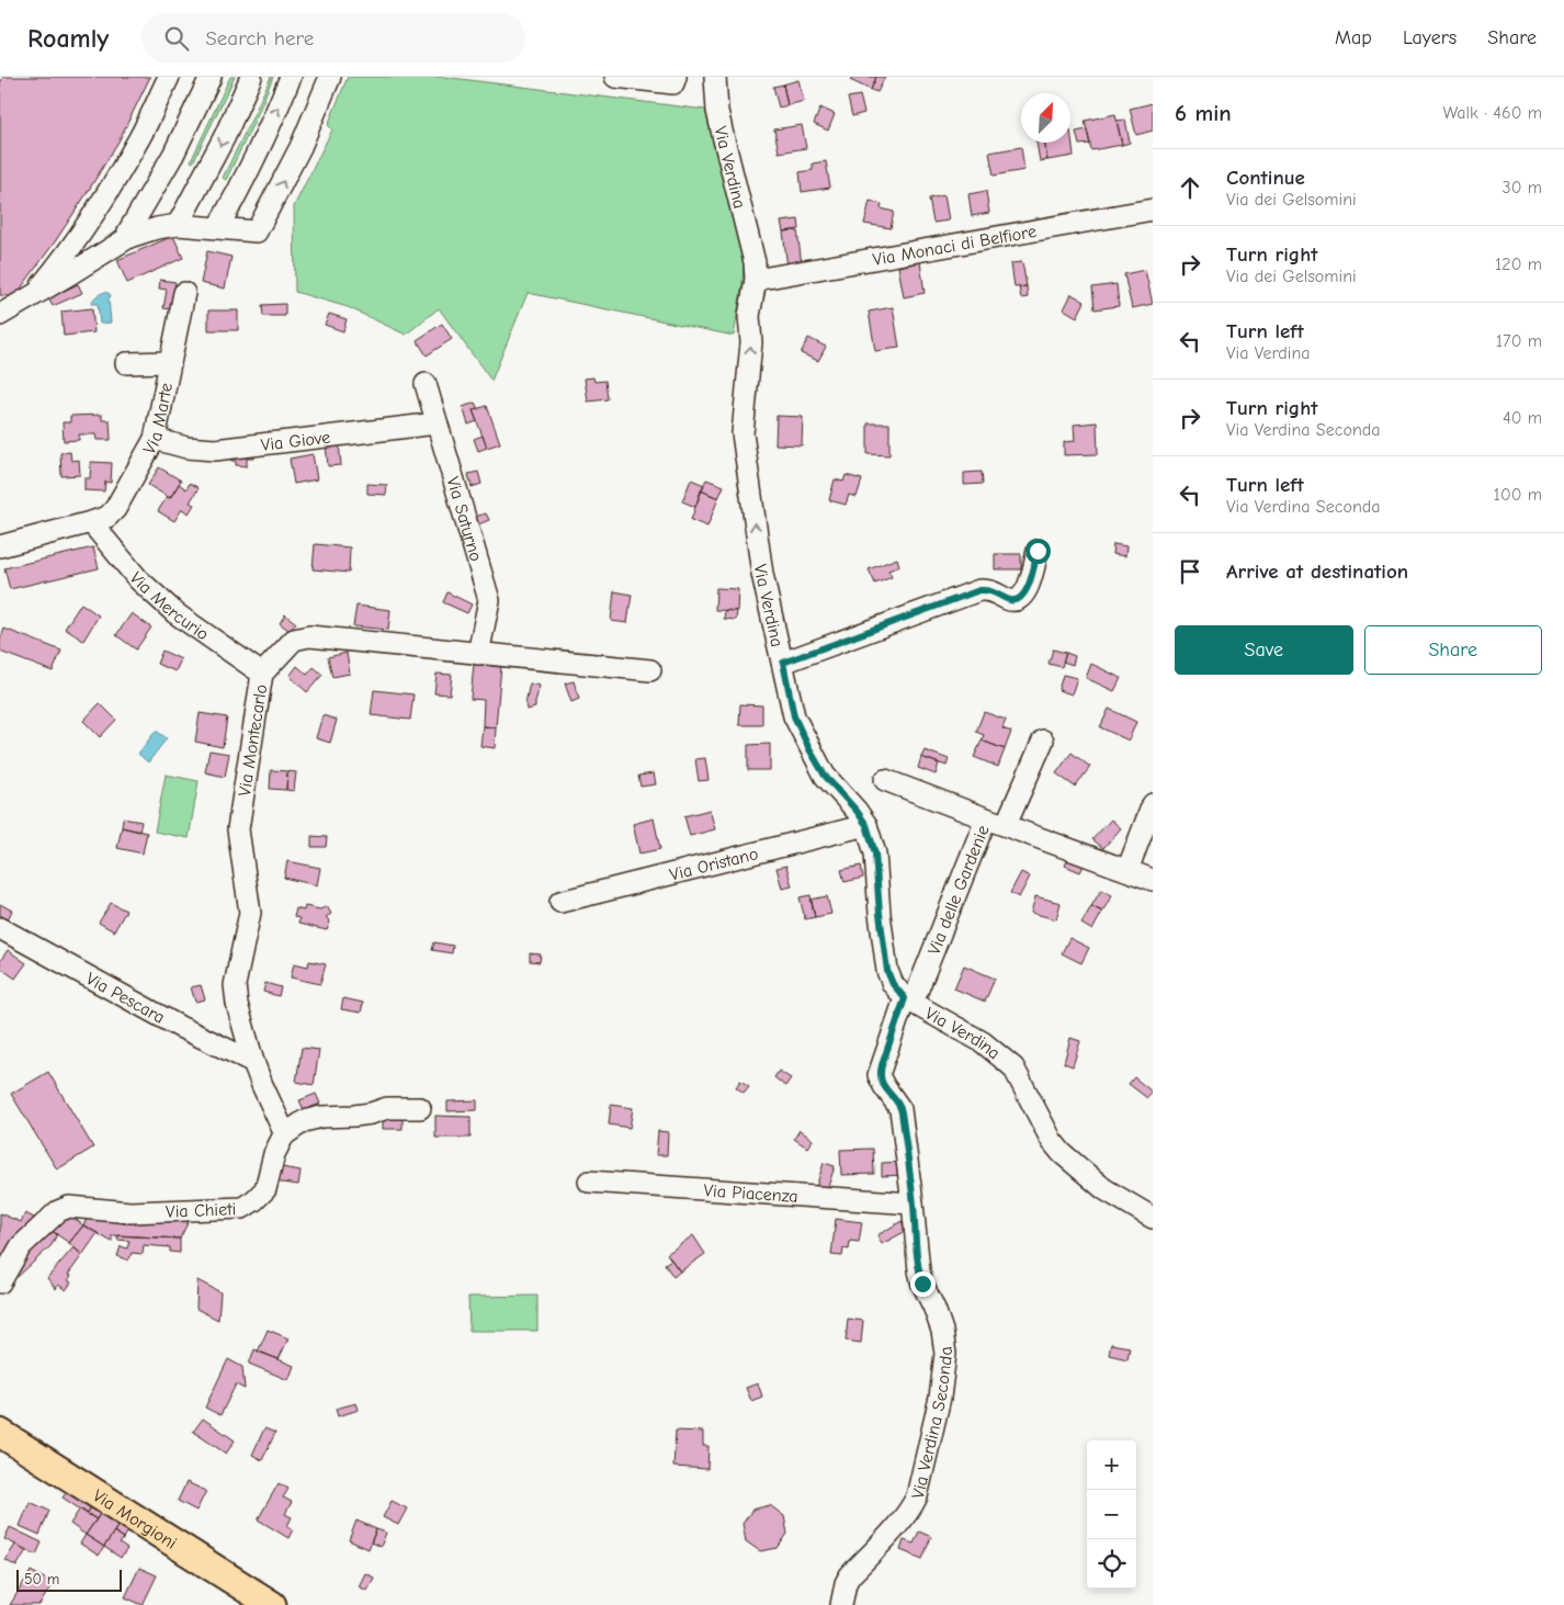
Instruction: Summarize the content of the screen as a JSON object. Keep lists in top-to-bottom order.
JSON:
{
  "streets": {
    "main road": ["Via Morgioni"],
    "street": [
      "Via Verdina",
      "Via Monaci di Belfiore",
      "Via Marte",
      "Via Giove",
      "Via Saturno",
      "Via Mercurio",
      "Via Montecarlo",
      "Via Oristano",
      "Via delle Gardenie",
      "Via Pescara",
      "Via Piacenza",
      "Via Chieti",
      "Via Verdina Seconda"
    ]
  },
  "crossings": [
    ["Via Verdina", "Via Monaci di Belfiore"],
    ["Via Verdina", "Via Oristano"],
    ["Via Verdina", "Via delle Gardenie"],
    ["Via Verdina", "Via Verdina Seconda"],
    ["Via Marte", "Via Giove"],
    ["Via Marte", "Via Mercurio"],
    ["Via Giove", "Via Saturno"],
    ["Via Saturno", "Via Montecarlo"],
    ["Via Mercurio", "Via Montecarlo"],
    ["Via Montecarlo", "Via Pescara"],
    ["Via Montecarlo", "Via Chieti"],
    ["Via delle Gardenie", "Via Verdina Seconda"],
    ["Via Piacenza", "Via Verdina Seconda"]
  ],
  "scale_bar": "50 m",
  "north": "top right",
  "page": {
    "header": "Roamly",
    "search": "Search here",
    "nav": ["Map", "Layers", "Share"],
    "heading": ["6 min", "Walk · 460 m"],
    "list": [
      ["Continue", "Via dei Gelsomini", "30 m"],
      ["Turn right", "Via dei Gelsomini", "120 m"],
      ["Turn left", "Via Verdina", "170 m"],
      ["Turn right", "Via Verdina Seconda", "40 m"],
      ["Turn left", "Via Verdina Seconda", "100 m"],
      "Arrive at destination"
    ],
    "buttons": ["Save", "Share"],
    "map_buttons": ["+", "−"],
    "scale": "50 m"
  }
}
